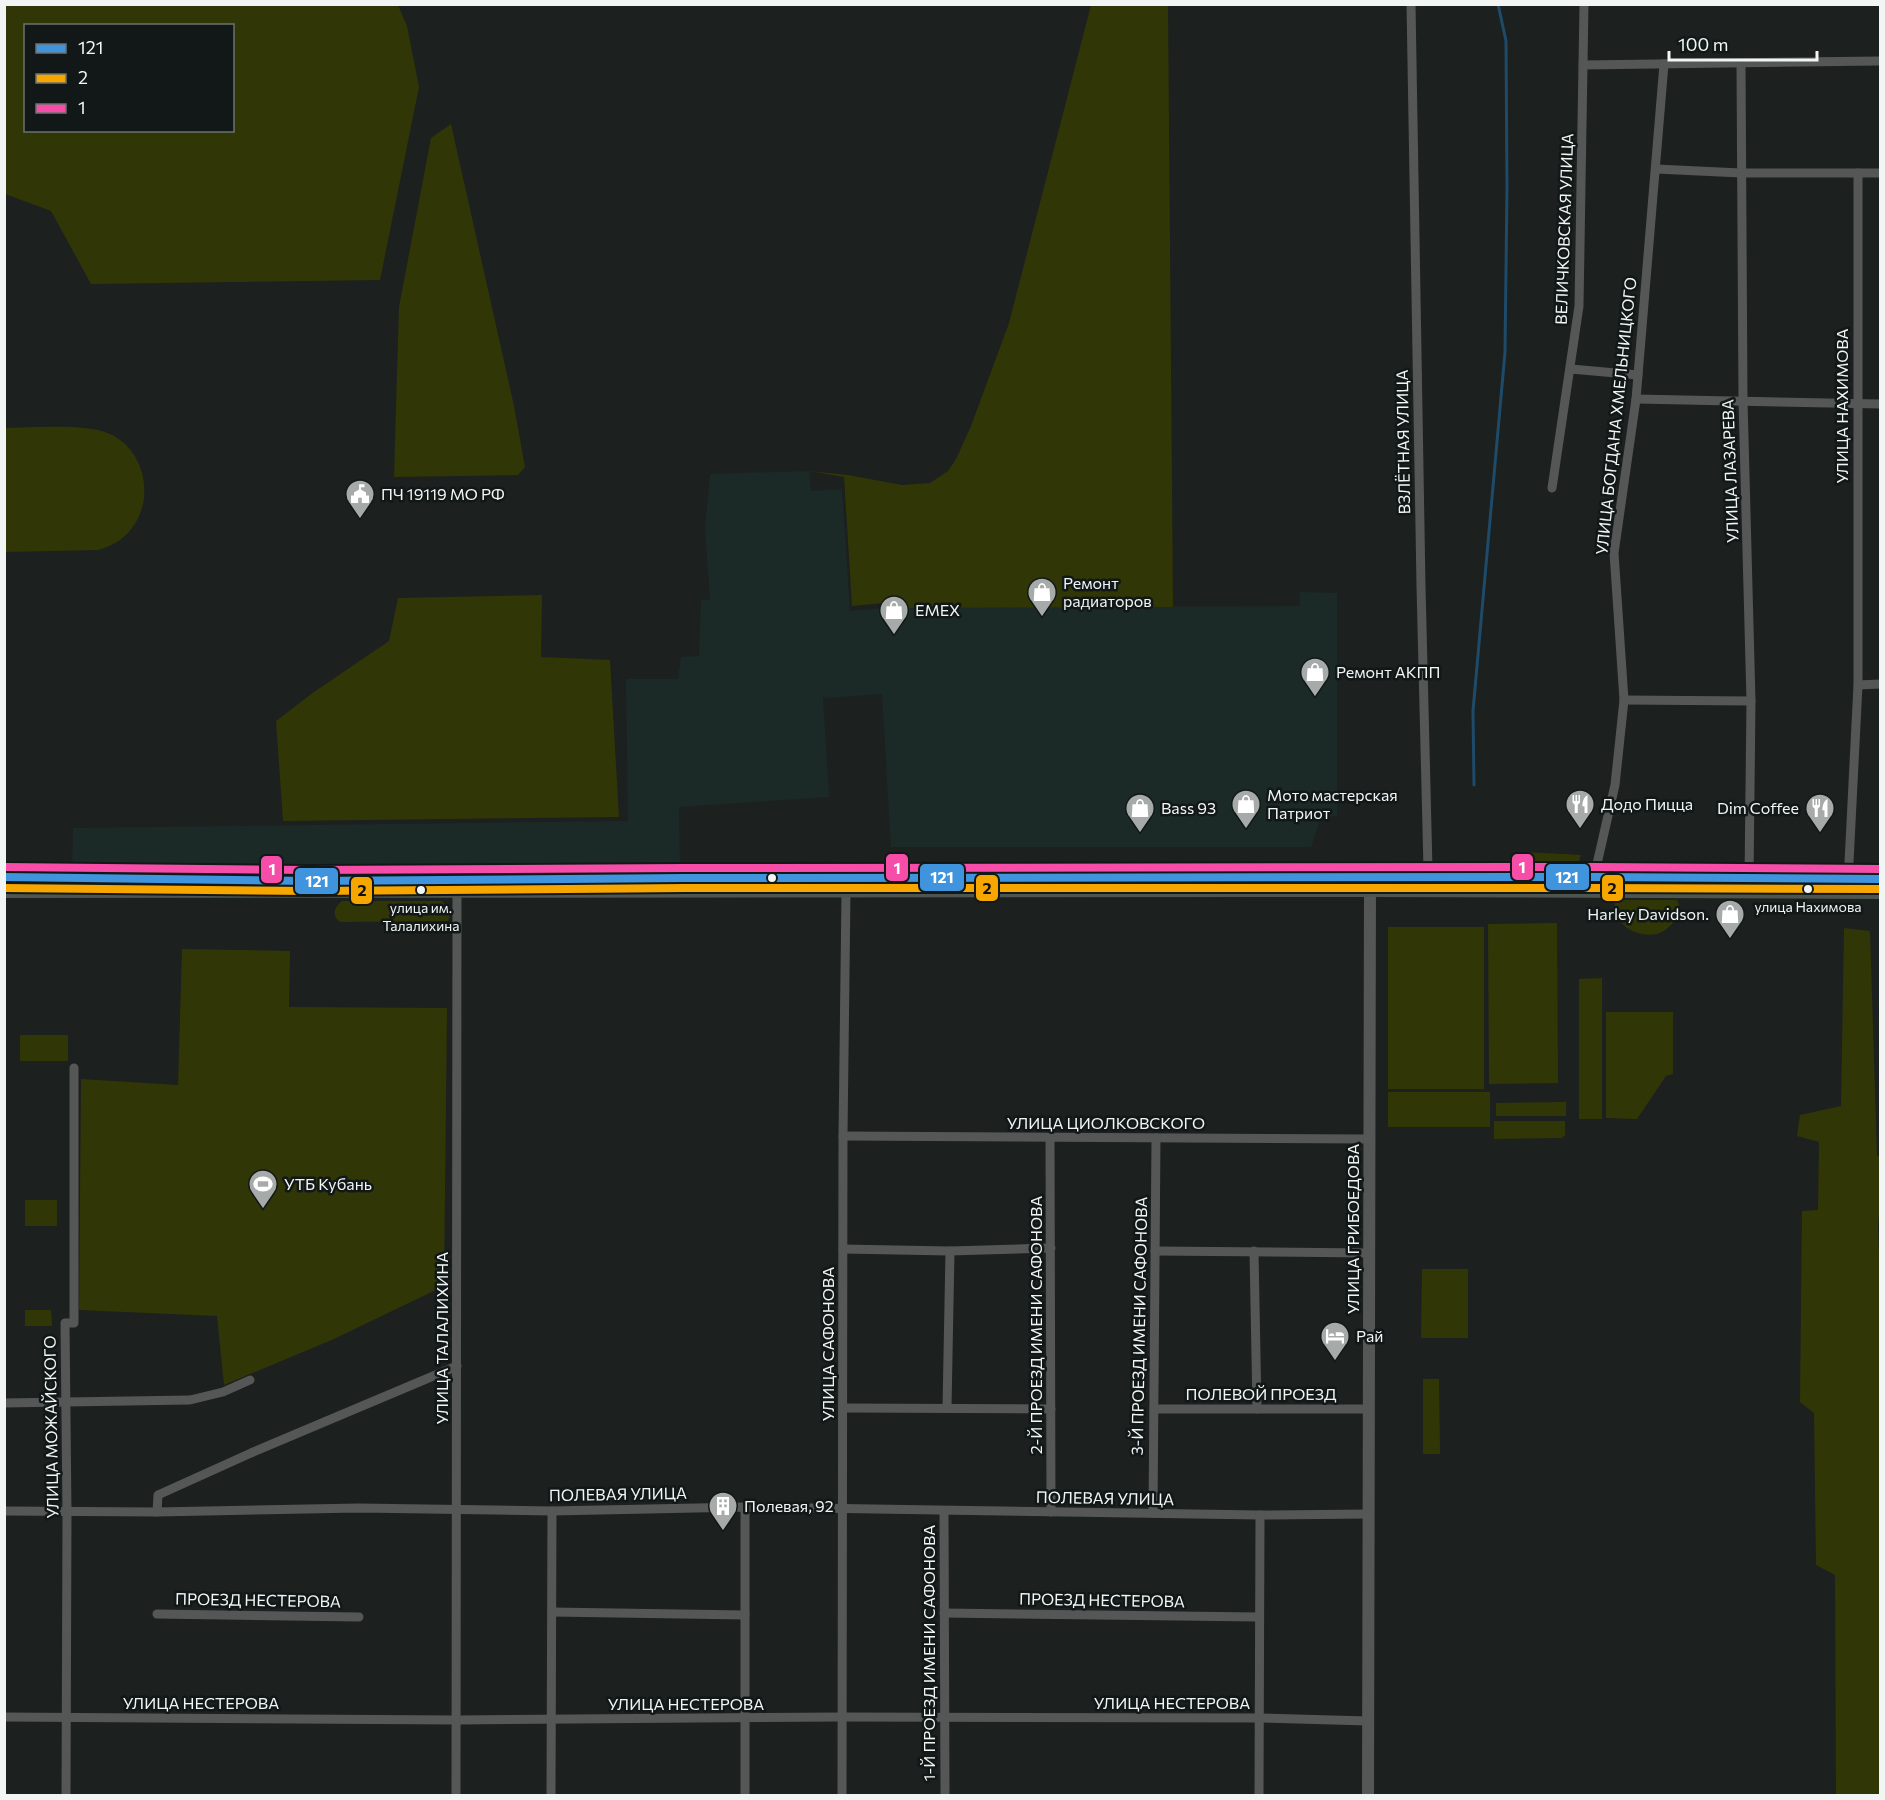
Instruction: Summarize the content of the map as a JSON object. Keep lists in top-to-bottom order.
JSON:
{
  "streets": {
    "street": [
      "ВЕЛИЧКОВСКАЯ УЛИЦА",
      "УЛИЦА НАХИМОВА",
      "УЛИЦА БОГДАНА ХМЕЛЬНИЦКОГО",
      "ВЗЛЁТНАЯ УЛИЦА",
      "УЛИЦА ЛАЗАРЕВА",
      "УЛИЦА ЦИОЛКОВСКОГО",
      "УЛИЦА ГРИБОЕДОВА",
      "2-Й ПРОЕЗД ИМЕНИ САФОНОВА",
      "3-Й ПРОЕЗД ИМЕНИ САФОНОВА",
      "УЛИЦА ТАЛАЛИХИНА",
      "УЛИЦА САФОНОВА",
      "ПОЛЕВОЙ ПРОЕЗД",
      "УЛИЦА МОЖАЙСКОГО",
      "ПОЛЕВАЯ УЛИЦА",
      "ПРОЕЗД НЕСТЕРОВА",
      "1-Й ПРОЕЗД ИМЕНИ САФОНОВА",
      "УЛИЦА НЕСТЕРОВА"
    ]
  },
  "crossings": [
    ["УЛИЦА ЦИОЛКОВСКОГО", "УЛИЦА ГРИБОЕДОВА"],
    ["УЛИЦА ЦИОЛКОВСКОГО", "2-Й ПРОЕЗД ИМЕНИ САФОНОВА"],
    ["УЛИЦА ЦИОЛКОВСКОГО", "3-Й ПРОЕЗД ИМЕНИ САФОНОВА"],
    ["УЛИЦА ЦИОЛКОВСКОГО", "УЛИЦА САФОНОВА"],
    ["УЛИЦА ГРИБОЕДОВА", "ПОЛЕВОЙ ПРОЕЗД"],
    ["УЛИЦА ГРИБОЕДОВА", "ПОЛЕВАЯ УЛИЦА"],
    ["УЛИЦА ГРИБОЕДОВА", "УЛИЦА НЕСТЕРОВА"],
    ["2-Й ПРОЕЗД ИМЕНИ САФОНОВА", "ПОЛЕВАЯ УЛИЦА"],
    ["3-Й ПРОЕЗД ИМЕНИ САФОНОВА", "ПОЛЕВОЙ ПРОЕЗД"],
    ["3-Й ПРОЕЗД ИМЕНИ САФОНОВА", "ПОЛЕВАЯ УЛИЦА"],
    ["УЛИЦА ТАЛАЛИХИНА", "ПОЛЕВАЯ УЛИЦА"],
    ["УЛИЦА ТАЛАЛИХИНА", "УЛИЦА НЕСТЕРОВА"],
    ["УЛИЦА САФОНОВА", "ПОЛЕВАЯ УЛИЦА"],
    ["УЛИЦА САФОНОВА", "УЛИЦА НЕСТЕРОВА"],
    ["УЛИЦА МОЖАЙСКОГО", "ПОЛЕВАЯ УЛИЦА"],
    ["УЛИЦА МОЖАЙСКОГО", "УЛИЦА НЕСТЕРОВА"],
    ["ПОЛЕВАЯ УЛИЦА", "1-Й ПРОЕЗД ИМЕНИ САФОНОВА"],
    ["ПРОЕЗД НЕСТЕРОВА", "1-Й ПРОЕЗД ИМЕНИ САФОНОВА"],
    ["1-Й ПРОЕЗД ИМЕНИ САФОНОВА", "УЛИЦА НЕСТЕРОВА"]
  ],
  "places": {
    "public building": ["ПЧ 19119 МО РФ"],
    "shop": [
      "Ремонт радиаторов",
      "EMEX",
      "Ремонт АКПП",
      "Мото мастерская Патриот",
      "Bass 93",
      "Harley Davidson."
    ],
    "restaurant": ["Додо Пицца", "Dim Coffee"],
    "other": ["улица Нахимова", "улица им. Талалихина"],
    "sports": ["УТБ Кубань"],
    "hotel": ["Рай"],
    "building": ["Полевая, 92"]
  },
  "lines": ["transit line 1", "transit line 121", "transit line 2"],
  "legend": ["121", "2", "1"],
  "scale_bar": "100 m"
}
